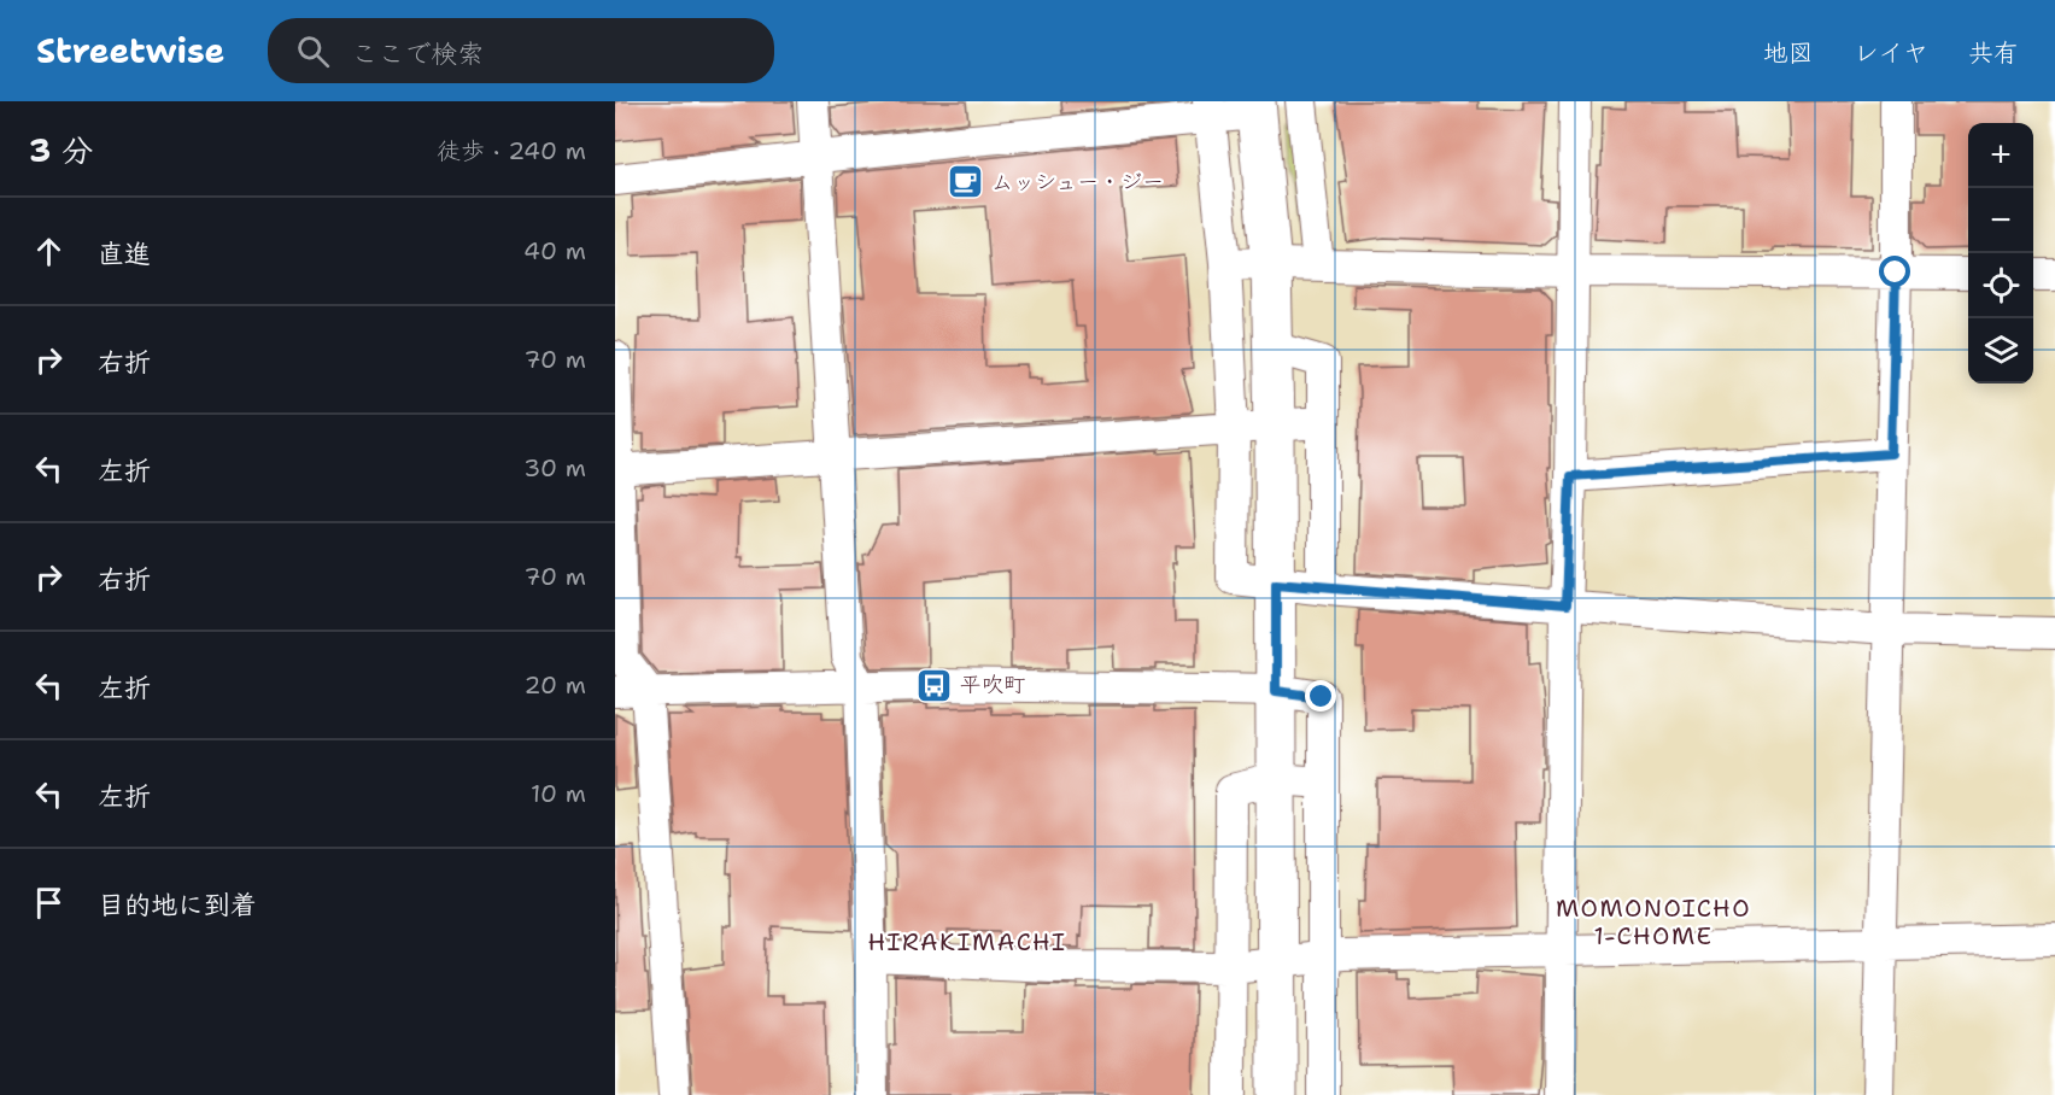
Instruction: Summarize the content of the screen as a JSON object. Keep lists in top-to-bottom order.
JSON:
{
  "districts": ["MOMONOICHO 1-CHOME", "HIRAKIMACHI"],
  "places": {
    "cafe": ["ムッシュー・ジー"],
    "bus stop": ["平吹町"]
  },
  "page": {
    "header": "Streetwise",
    "search": "ここで検索",
    "nav": ["地図", "レイヤ", "共有"],
    "heading": ["3 分", "徒歩 · 240 m"],
    "map_buttons": ["+", "−"],
    "list": [
      ["直進", "40 m"],
      ["右折", "70 m"],
      ["左折", "30 m"],
      ["右折", "70 m"],
      ["左折", "20 m"],
      ["左折", "10 m"],
      "目的地に到着"
    ]
  }
}
